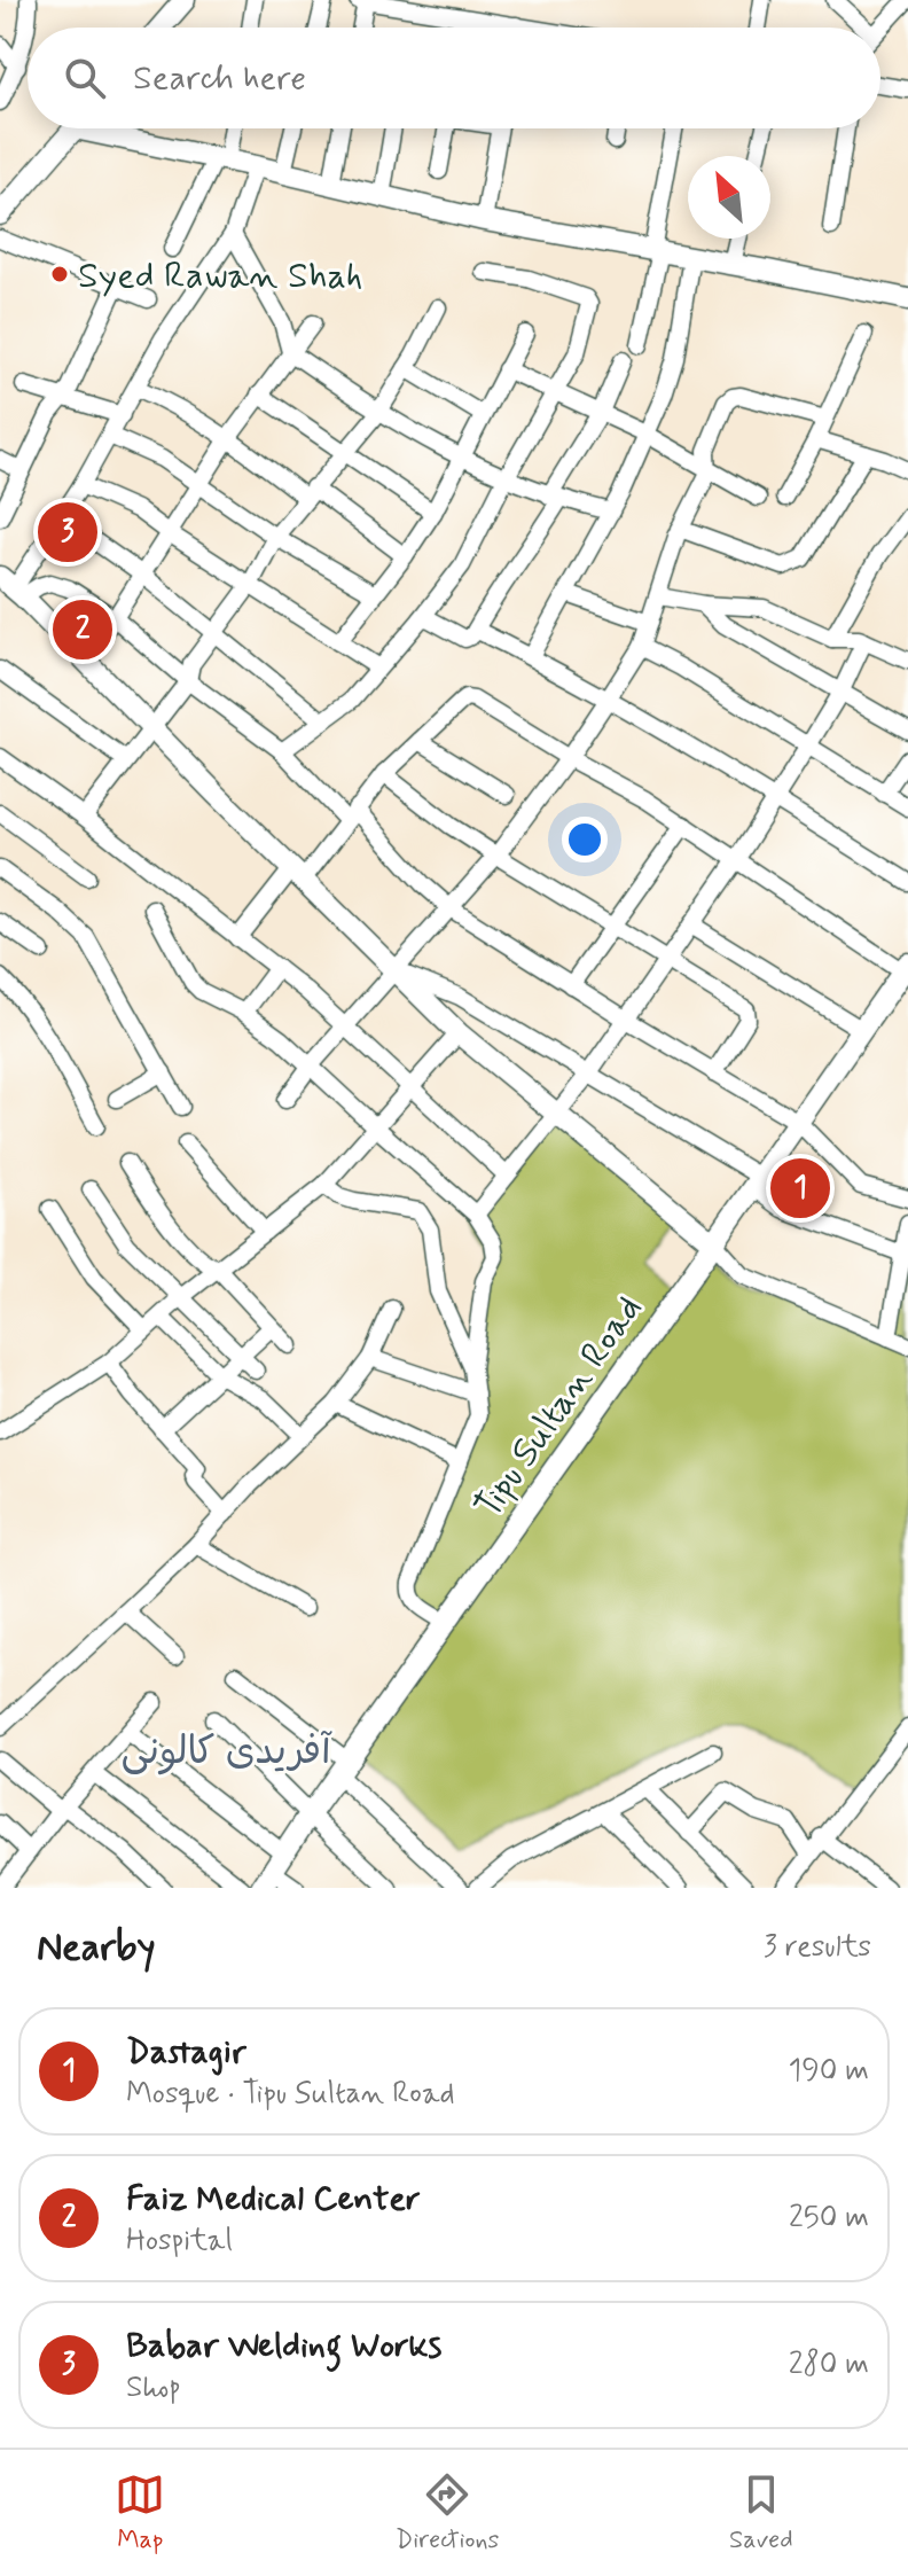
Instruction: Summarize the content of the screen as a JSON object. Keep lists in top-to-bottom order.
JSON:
{
  "streets": {
    "main road": ["Tipu Sultan Road"]
  },
  "districts": ["آفریدی کالونی"],
  "places": ["Syed Rawan Shah"],
  "north": "top left",
  "page": {
    "search": "Search here",
    "pins": ["3", "2", "1"],
    "heading": ["Nearby", "3 results"],
    "list": [
      {
        "mark": "1",
        "name": "Dastagir",
        "note": "Mosque · Tipu Sultan Road",
        "value": "190 m"
      },
      {
        "mark": "2",
        "name": "Faiz Medical Center",
        "note": "Hospital",
        "value": "250 m"
      },
      {
        "mark": "3",
        "name": "Babar Welding Works",
        "note": "Shop",
        "value": "280 m"
      }
    ],
    "nav": ["Map", "Directions", "Saved"]
  }
}
